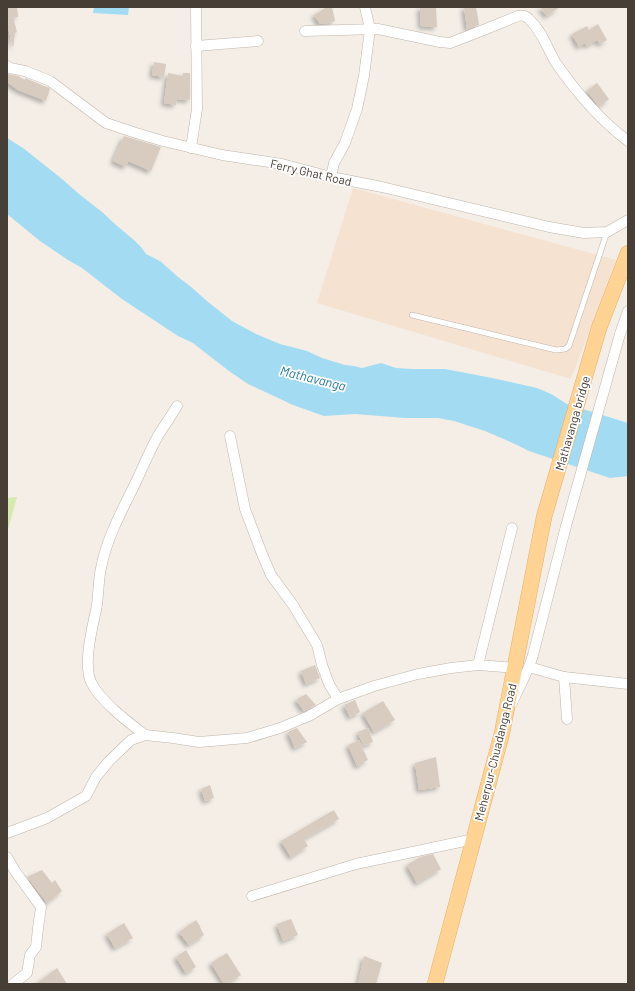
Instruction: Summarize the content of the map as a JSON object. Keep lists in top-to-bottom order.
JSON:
{
  "streets": {
    "main road": ["Mathavanga bridge", "Meherpur-Chuadanga Road"],
    "street": ["Ferry Ghat Road"]
  },
  "crossings": [
    ["Mathavanga bridge", "Meherpur-Chuadanga Road"]
  ],
  "water": ["Mathavanga"]
}
